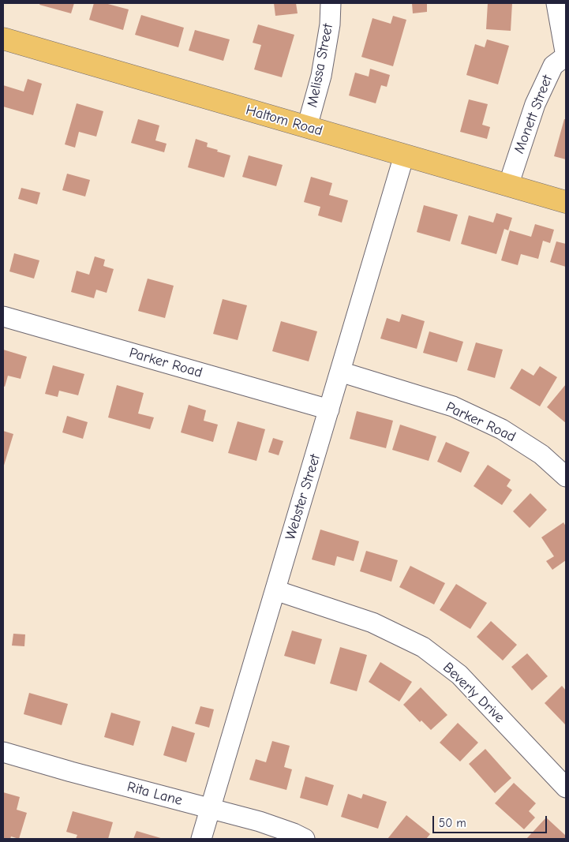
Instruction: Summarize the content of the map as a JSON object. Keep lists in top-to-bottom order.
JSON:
{
  "streets": {
    "main road": ["Haltom Road"],
    "street": [
      "Melissa Street",
      "Monett Street",
      "Parker Road",
      "Webster Street",
      "Beverly Drive",
      "Rita Lane"
    ]
  },
  "crossings": [
    ["Melissa Street", "Haltom Road"],
    ["Monett Street", "Haltom Road"],
    ["Haltom Road", "Webster Street"],
    ["Parker Road", "Webster Street"],
    ["Webster Street", "Beverly Drive"],
    ["Webster Street", "Rita Lane"]
  ],
  "scale_bar": "50 m"
}
